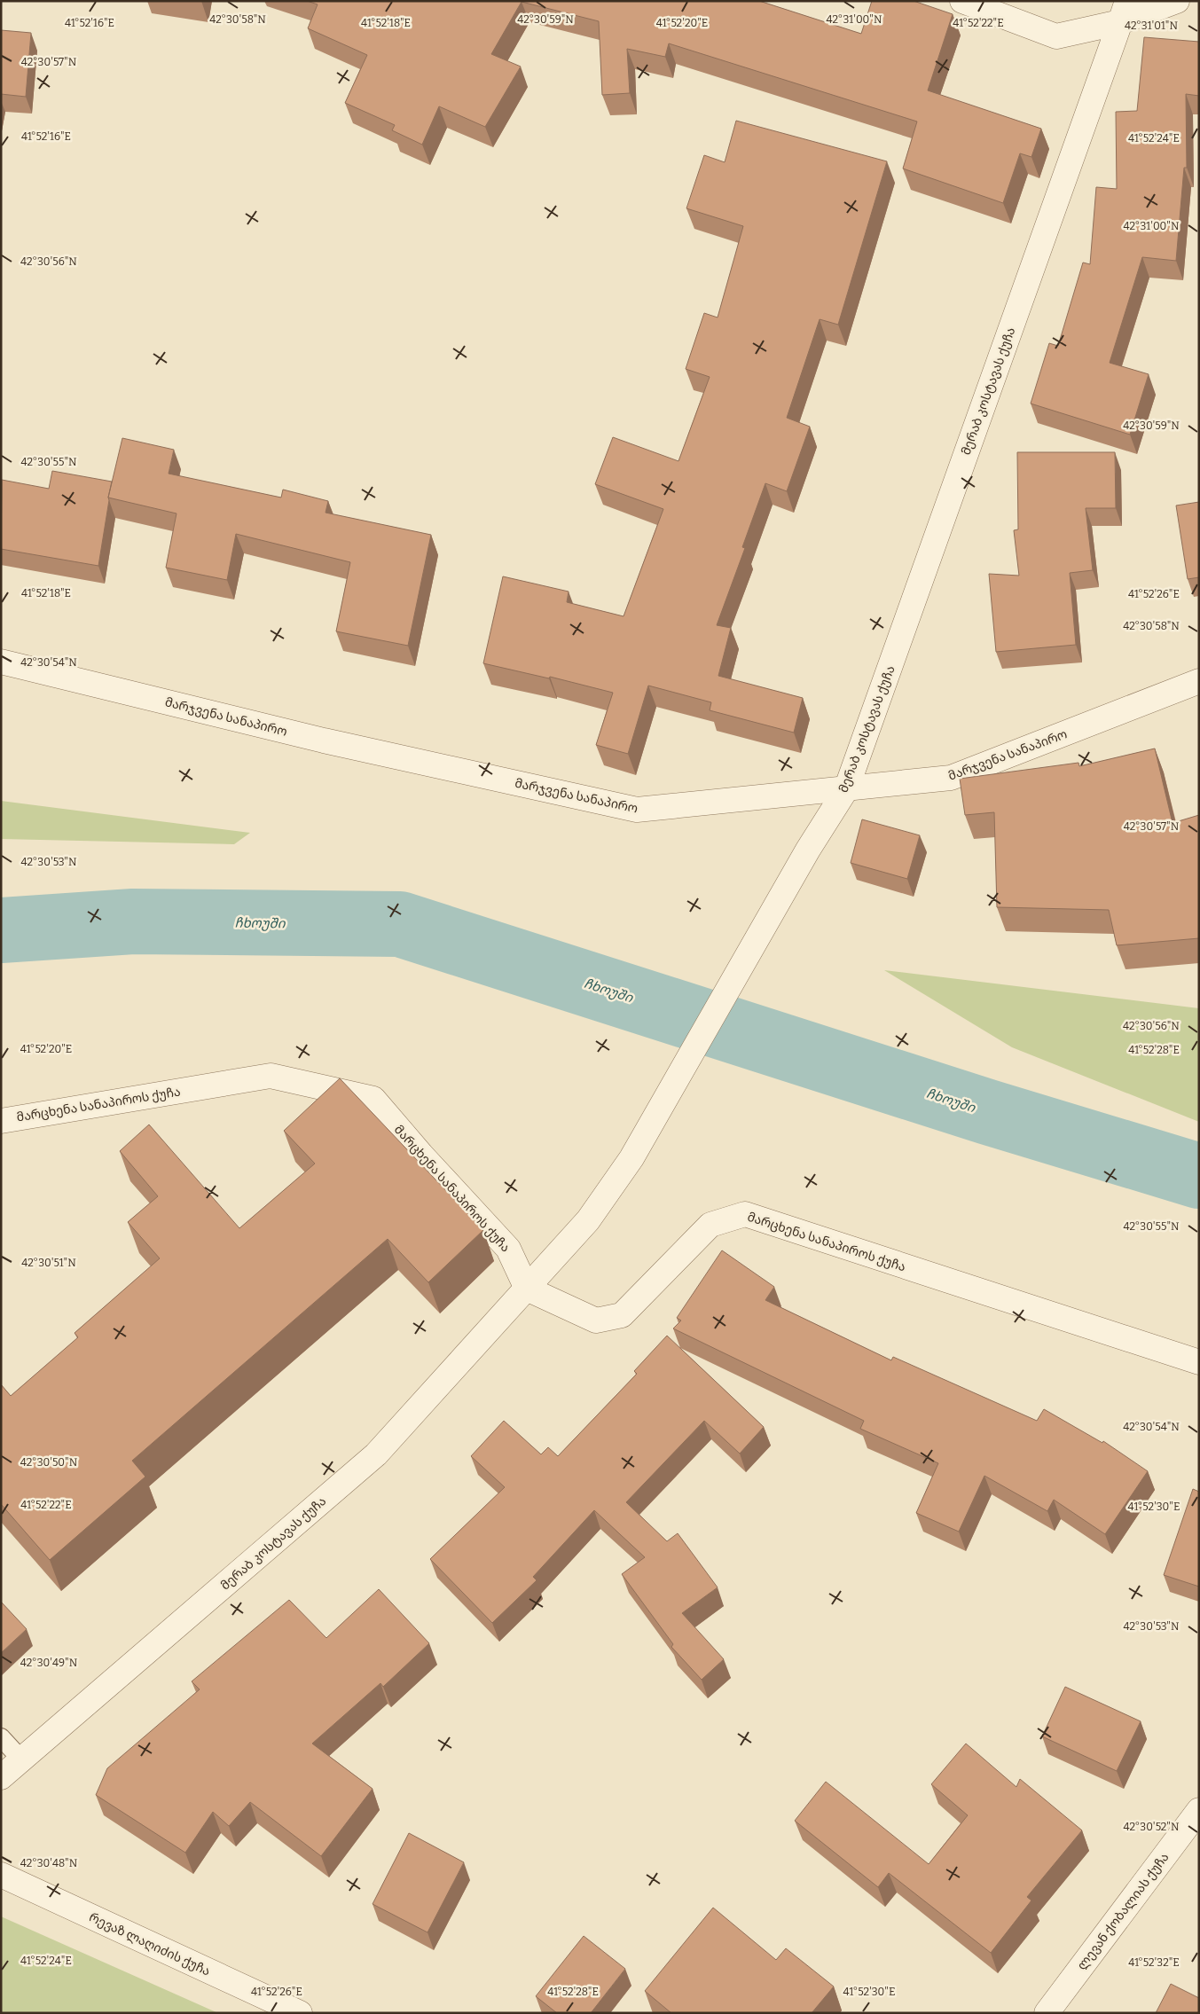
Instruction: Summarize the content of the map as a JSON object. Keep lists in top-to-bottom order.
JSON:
{
  "streets": {
    "street": [
      "მერაბ კოსტავას ქუჩა",
      "მარჯვენა სანაპირო",
      "მარცხენა სანაპიროს ქუჩა",
      "ლევან ქობალიას ქუჩა",
      "რევაზ ლაღიძის ქუჩა"
    ]
  },
  "crossings": [
    ["მერაბ კოსტავას ქუჩა", "მარჯვენა სანაპირო"],
    ["მერაბ კოსტავას ქუჩა", "მარცხენა სანაპიროს ქუჩა"]
  ],
  "water": ["ჩხოუში"],
  "coordinates": [
    "42°30'58\"N",
    "42°30'59\"N",
    "42°31'00\"N",
    "41°52'16\"E",
    "41°52'18\"E",
    "41°52'20\"E",
    "41°52'22\"E",
    "42°31'01\"N",
    "42°30'57\"N",
    "41°52'24\"E",
    "42°30'56\"N",
    "42°30'55\"N",
    "41°52'26\"E",
    "42°30'54\"N",
    "42°30'53\"N",
    "41°52'28\"E",
    "42°30'51\"N",
    "42°30'50\"N",
    "41°52'30\"E",
    "42°30'49\"N",
    "42°30'52\"N",
    "42°30'48\"N",
    "41°52'32\"E"
  ]
}
